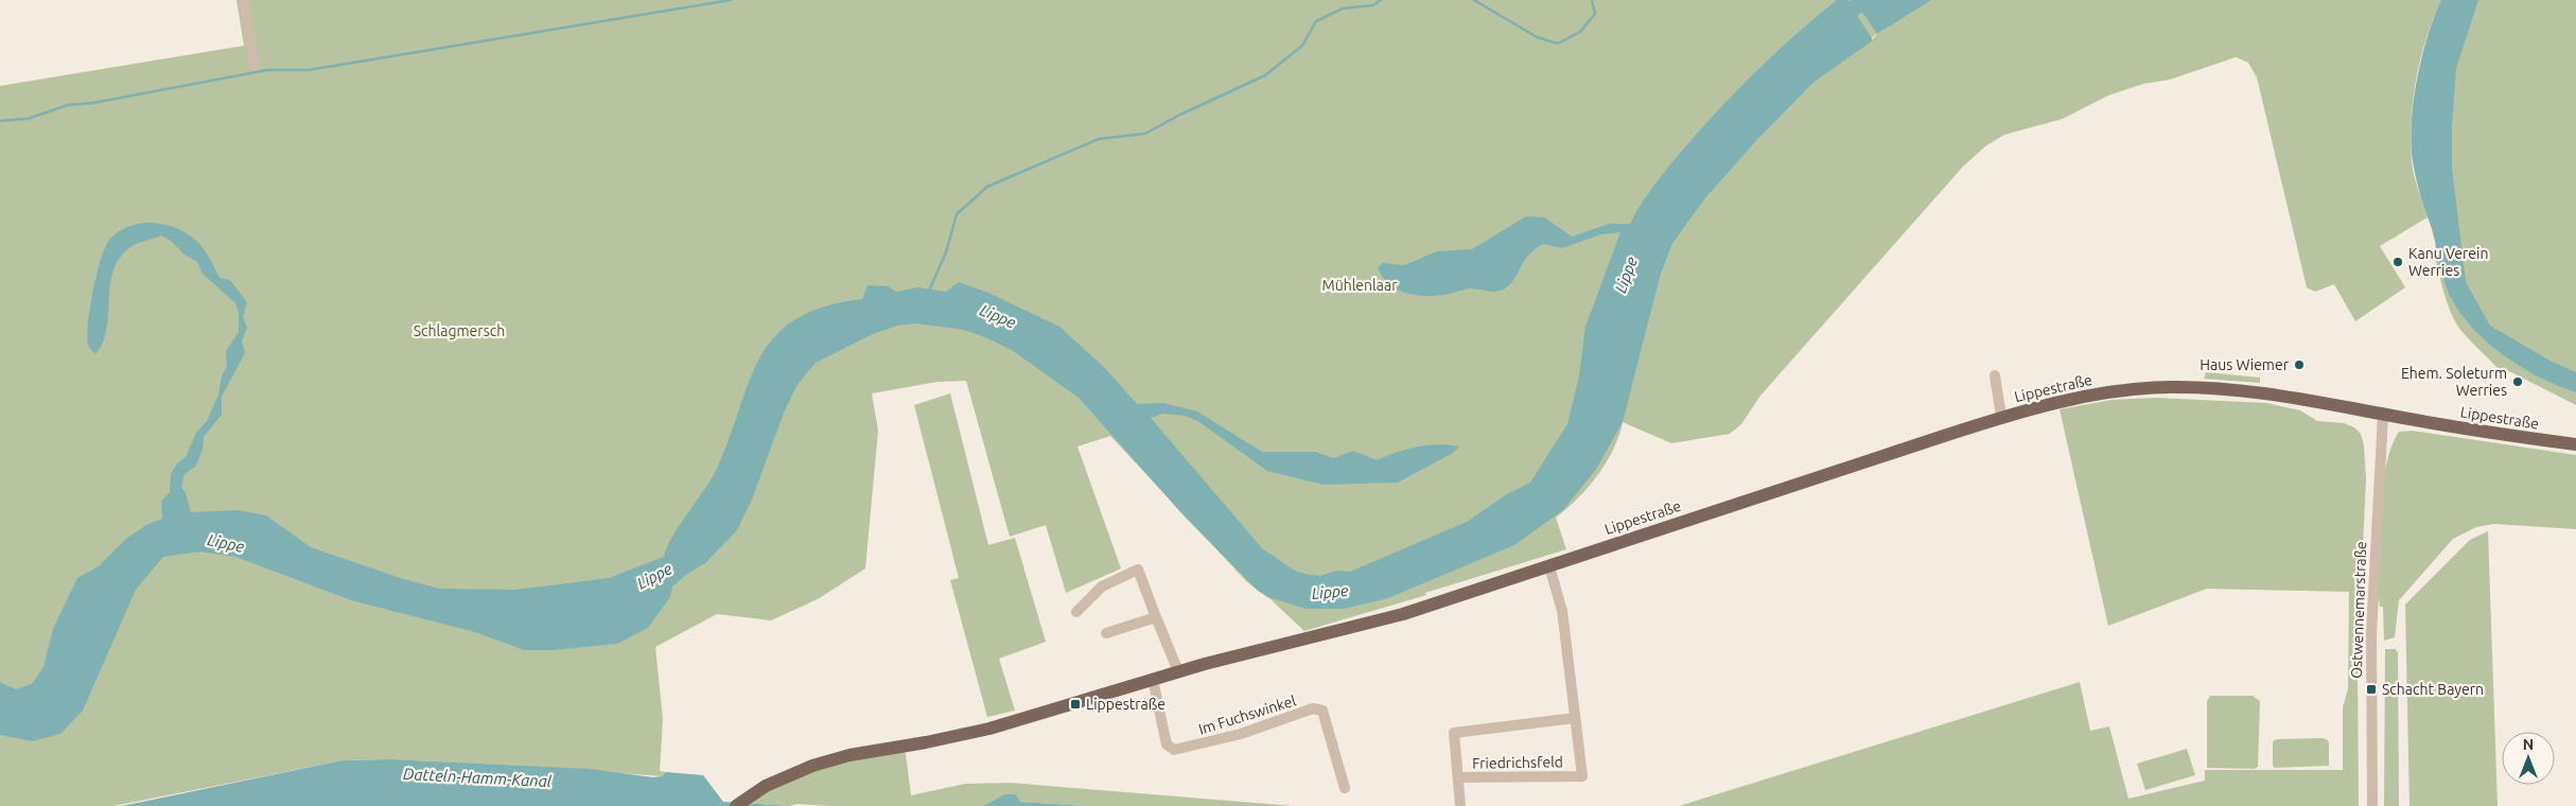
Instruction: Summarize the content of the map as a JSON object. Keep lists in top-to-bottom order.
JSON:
{
  "streets": {
    "main road": ["Lippestraße"],
    "street": ["Ostwennemarstraße", "Im Fuchswinkel", "Friedrichsfeld"]
  },
  "crossings": [
    ["Lippestraße", "Ostwennemarstraße"],
    ["Lippestraße", "Im Fuchswinkel"],
    ["Lippestraße", "Friedrichsfeld"]
  ],
  "water": ["Lippe", "Datteln-Hamm-Kanal"],
  "parks": ["Mühlenlaar", "Schlagmersch"],
  "places": {
    "other": ["Kanu Verein Werries", "Haus Wiemer", "Ehem. Soleturm Werries"],
    "transit": ["Schacht Bayern", "Lippestraße"]
  },
  "north": "top"
}
